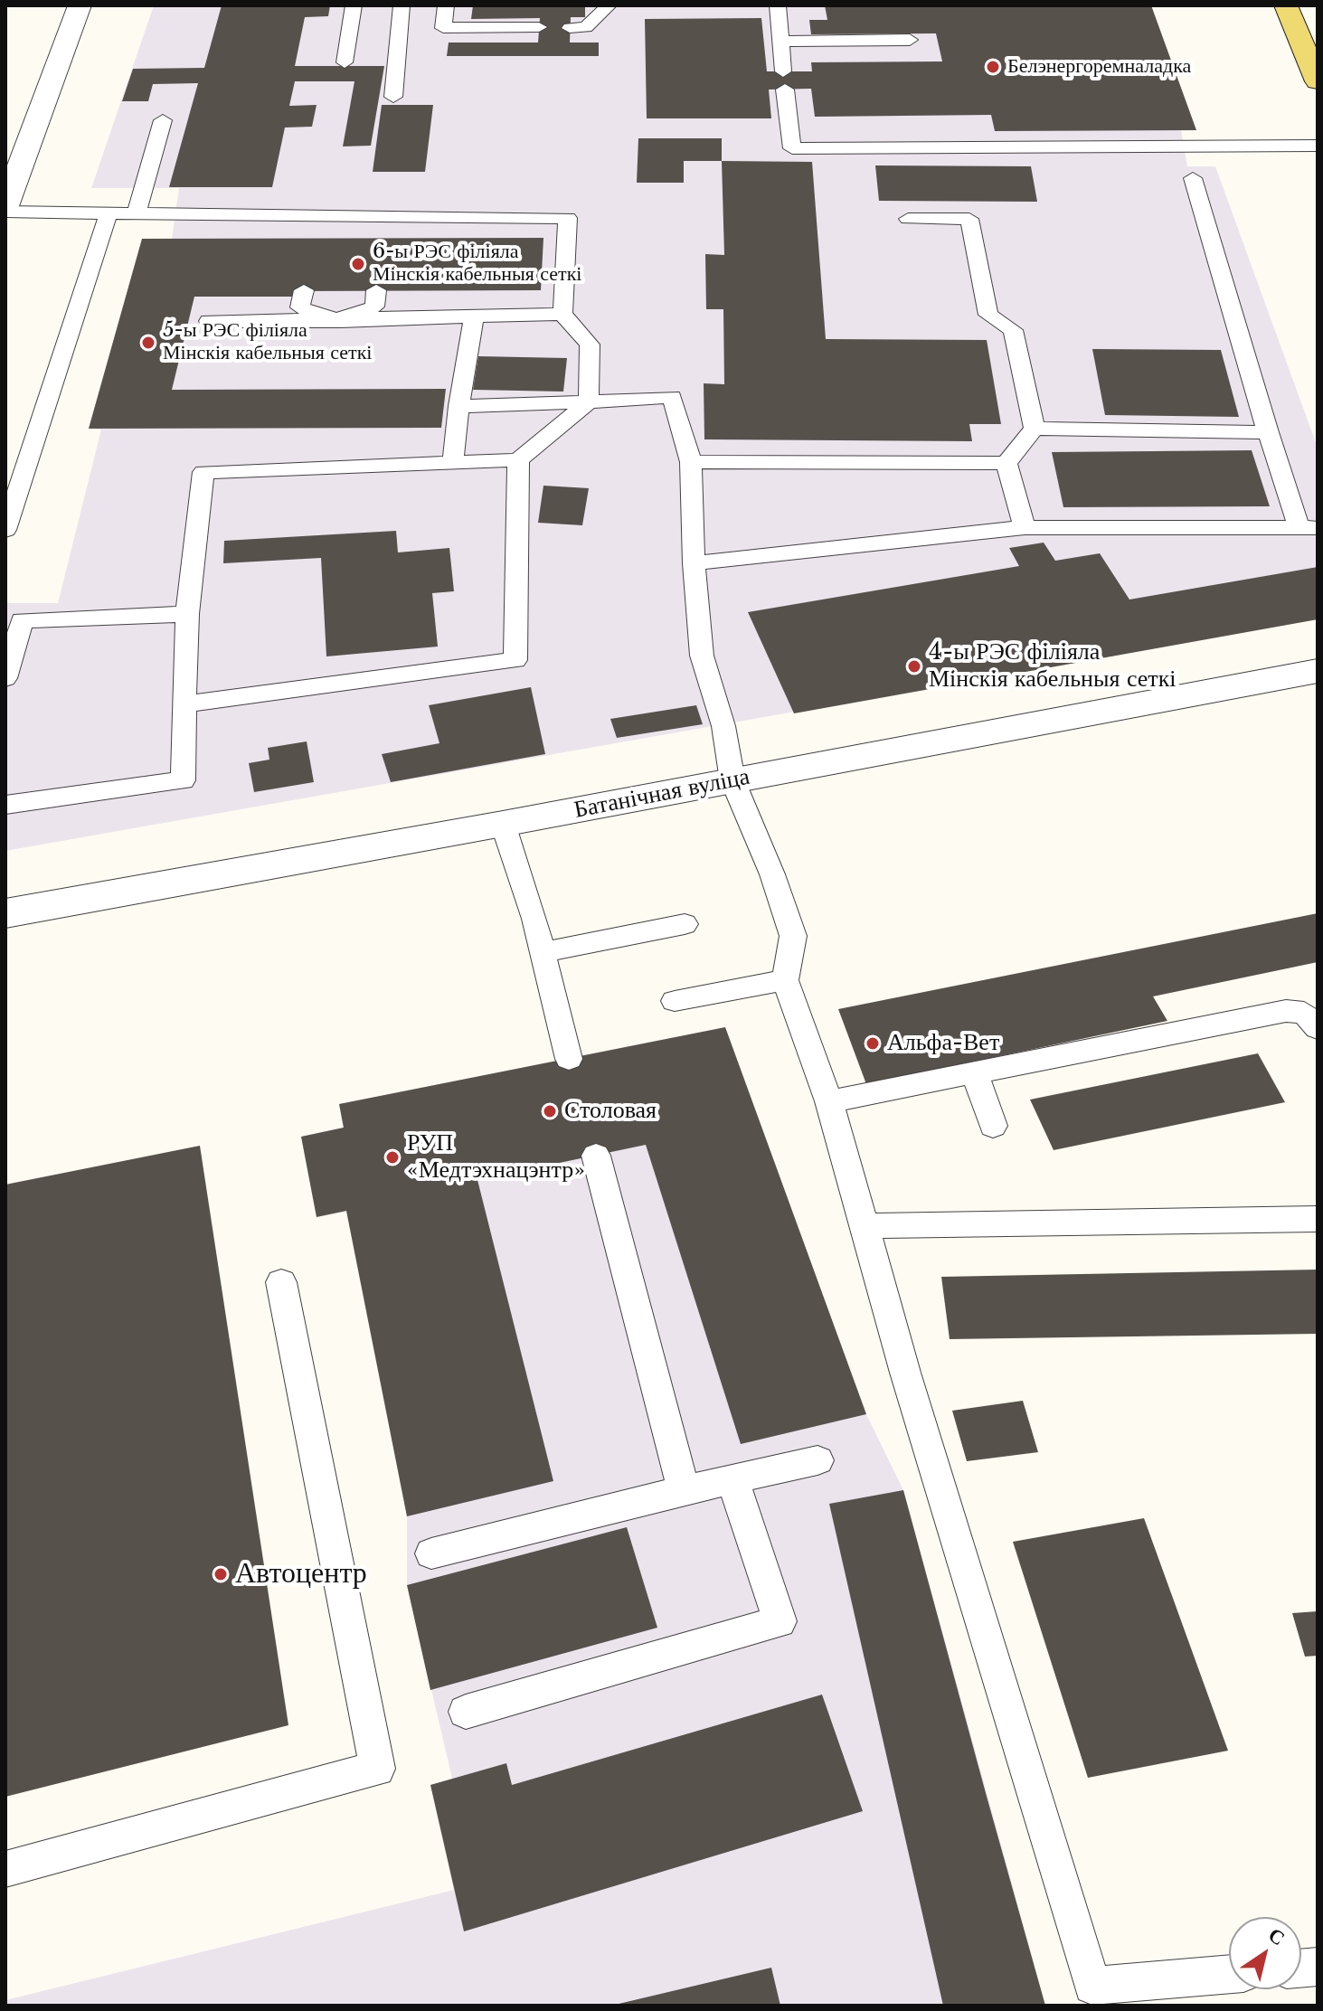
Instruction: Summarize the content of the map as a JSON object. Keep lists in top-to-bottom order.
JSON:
{
  "streets": {
    "street": ["Батанічная вуліца"]
  },
  "places": [
    "Белэнергоремналадка",
    "6-ы РЭС філіяла Мінскія кабельныя сеткі",
    "5-ы РЭС філіяла Мінскія кабельныя сеткі",
    "4-ы РЭС філіяла Мінскія кабельныя сеткі",
    "Альфа-Вет",
    "Столовая",
    "РУП «Медтэхнацэнтр»",
    "Автоцентр"
  ],
  "north": "top right"
}
